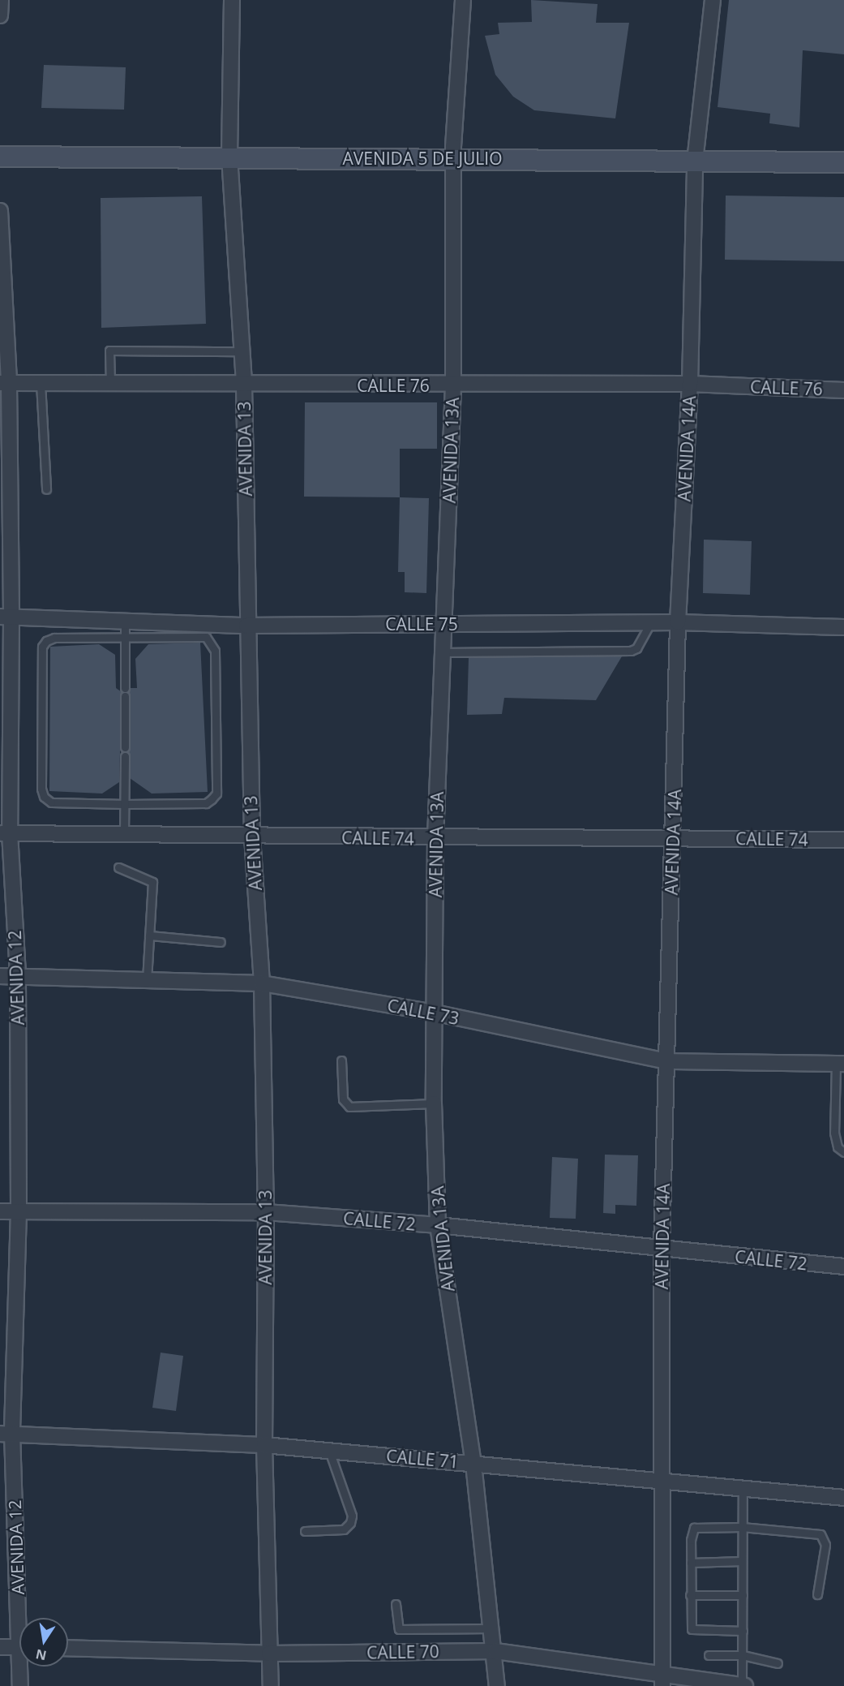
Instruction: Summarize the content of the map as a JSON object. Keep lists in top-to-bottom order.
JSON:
{
  "streets": {
    "main road": ["AVENIDA 5 DE JULIO"],
    "street": [
      "CALLE 76",
      "AVENIDA 13",
      "AVENIDA 14A",
      "AVENIDA 13A",
      "CALLE 75",
      "CALLE 74",
      "AVENIDA 12",
      "CALLE 73",
      "CALLE 72",
      "CALLE 71",
      "CALLE 70"
    ]
  },
  "crossings": [
    ["AVENIDA 5 DE JULIO", "AVENIDA 13"],
    ["AVENIDA 5 DE JULIO", "AVENIDA 14A"],
    ["AVENIDA 5 DE JULIO", "AVENIDA 13A"],
    ["CALLE 76", "AVENIDA 13"],
    ["CALLE 76", "AVENIDA 14A"],
    ["CALLE 76", "AVENIDA 13A"],
    ["CALLE 76", "AVENIDA 12"],
    ["AVENIDA 13", "CALLE 75"],
    ["AVENIDA 13", "CALLE 74"],
    ["AVENIDA 13", "CALLE 73"],
    ["AVENIDA 13", "CALLE 72"],
    ["AVENIDA 13", "CALLE 71"],
    ["AVENIDA 13", "CALLE 70"],
    ["AVENIDA 14A", "CALLE 75"],
    ["AVENIDA 14A", "CALLE 74"],
    ["AVENIDA 14A", "CALLE 73"],
    ["AVENIDA 14A", "CALLE 72"],
    ["AVENIDA 14A", "CALLE 71"],
    ["AVENIDA 14A", "CALLE 70"],
    ["AVENIDA 13A", "CALLE 75"],
    ["AVENIDA 13A", "CALLE 74"],
    ["AVENIDA 13A", "CALLE 73"],
    ["AVENIDA 13A", "CALLE 72"],
    ["AVENIDA 13A", "CALLE 71"],
    ["AVENIDA 13A", "CALLE 70"],
    ["CALLE 75", "AVENIDA 12"],
    ["CALLE 74", "AVENIDA 12"],
    ["AVENIDA 12", "CALLE 73"],
    ["AVENIDA 12", "CALLE 72"],
    ["AVENIDA 12", "CALLE 71"]
  ],
  "north": "bottom"
}
